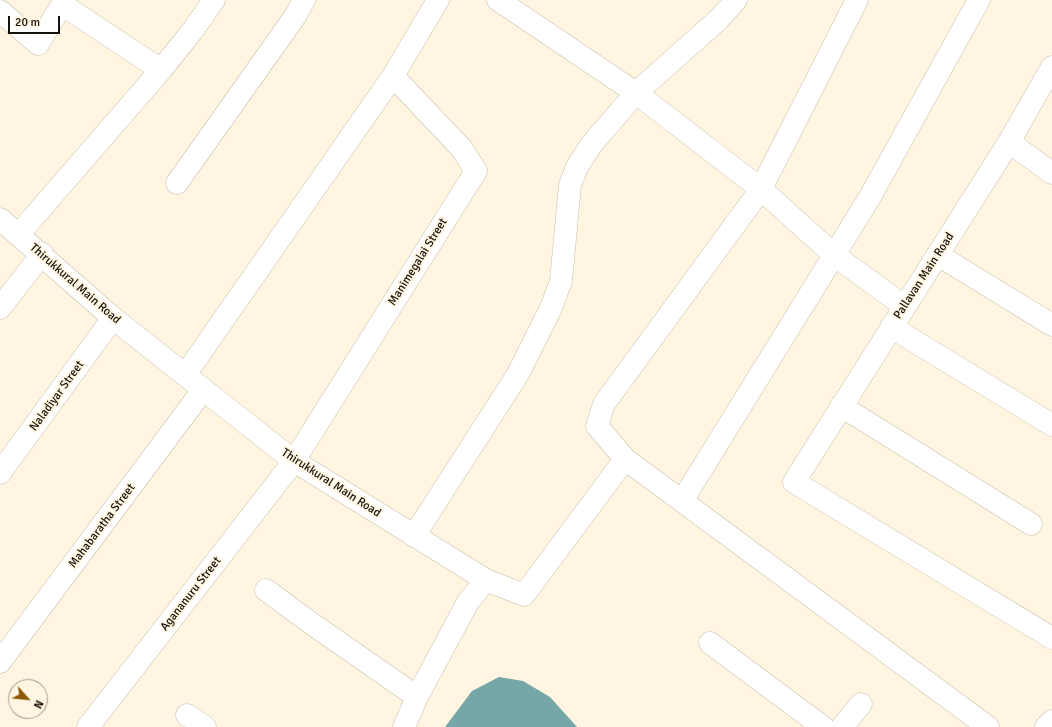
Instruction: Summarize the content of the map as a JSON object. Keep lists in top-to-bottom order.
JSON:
{
  "streets": {
    "street": [
      "Manimegalai Street",
      "Pallavan Main Road",
      "Thirukkural Main Road",
      "Naladiyar Street",
      "Mahabaratha Street",
      "Agananuru Street"
    ]
  },
  "crossings": [
    ["Manimegalai Street", "Thirukkural Main Road"],
    ["Manimegalai Street", "Agananuru Street"],
    ["Thirukkural Main Road", "Naladiyar Street"],
    ["Thirukkural Main Road", "Mahabaratha Street"],
    ["Thirukkural Main Road", "Agananuru Street"]
  ],
  "scale_bar": "20 m",
  "north": "bottom right"
}
